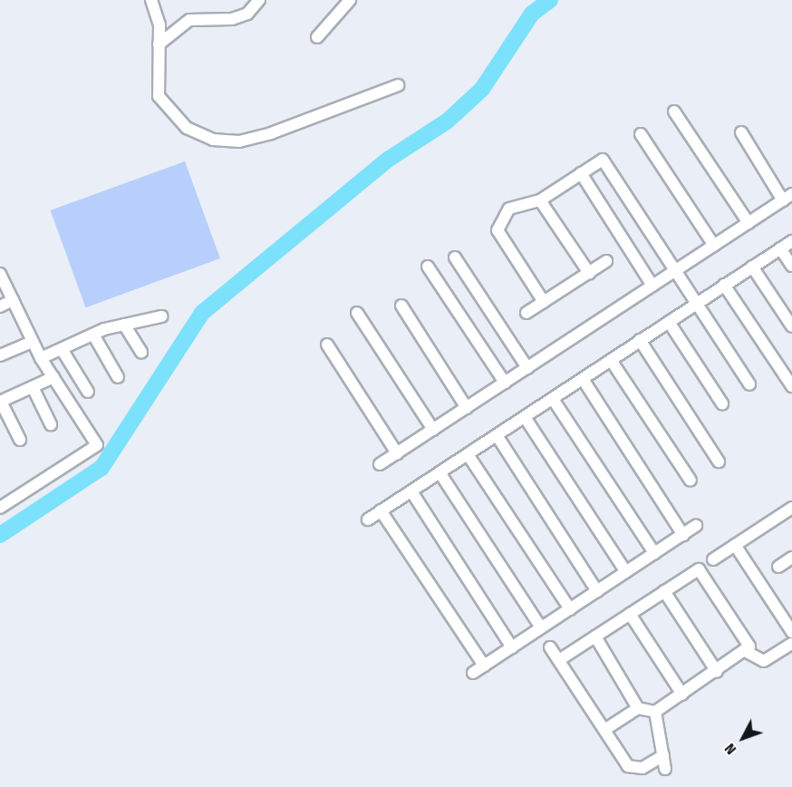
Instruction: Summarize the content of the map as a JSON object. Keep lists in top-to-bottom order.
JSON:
{
  "north": "bottom left"
}
